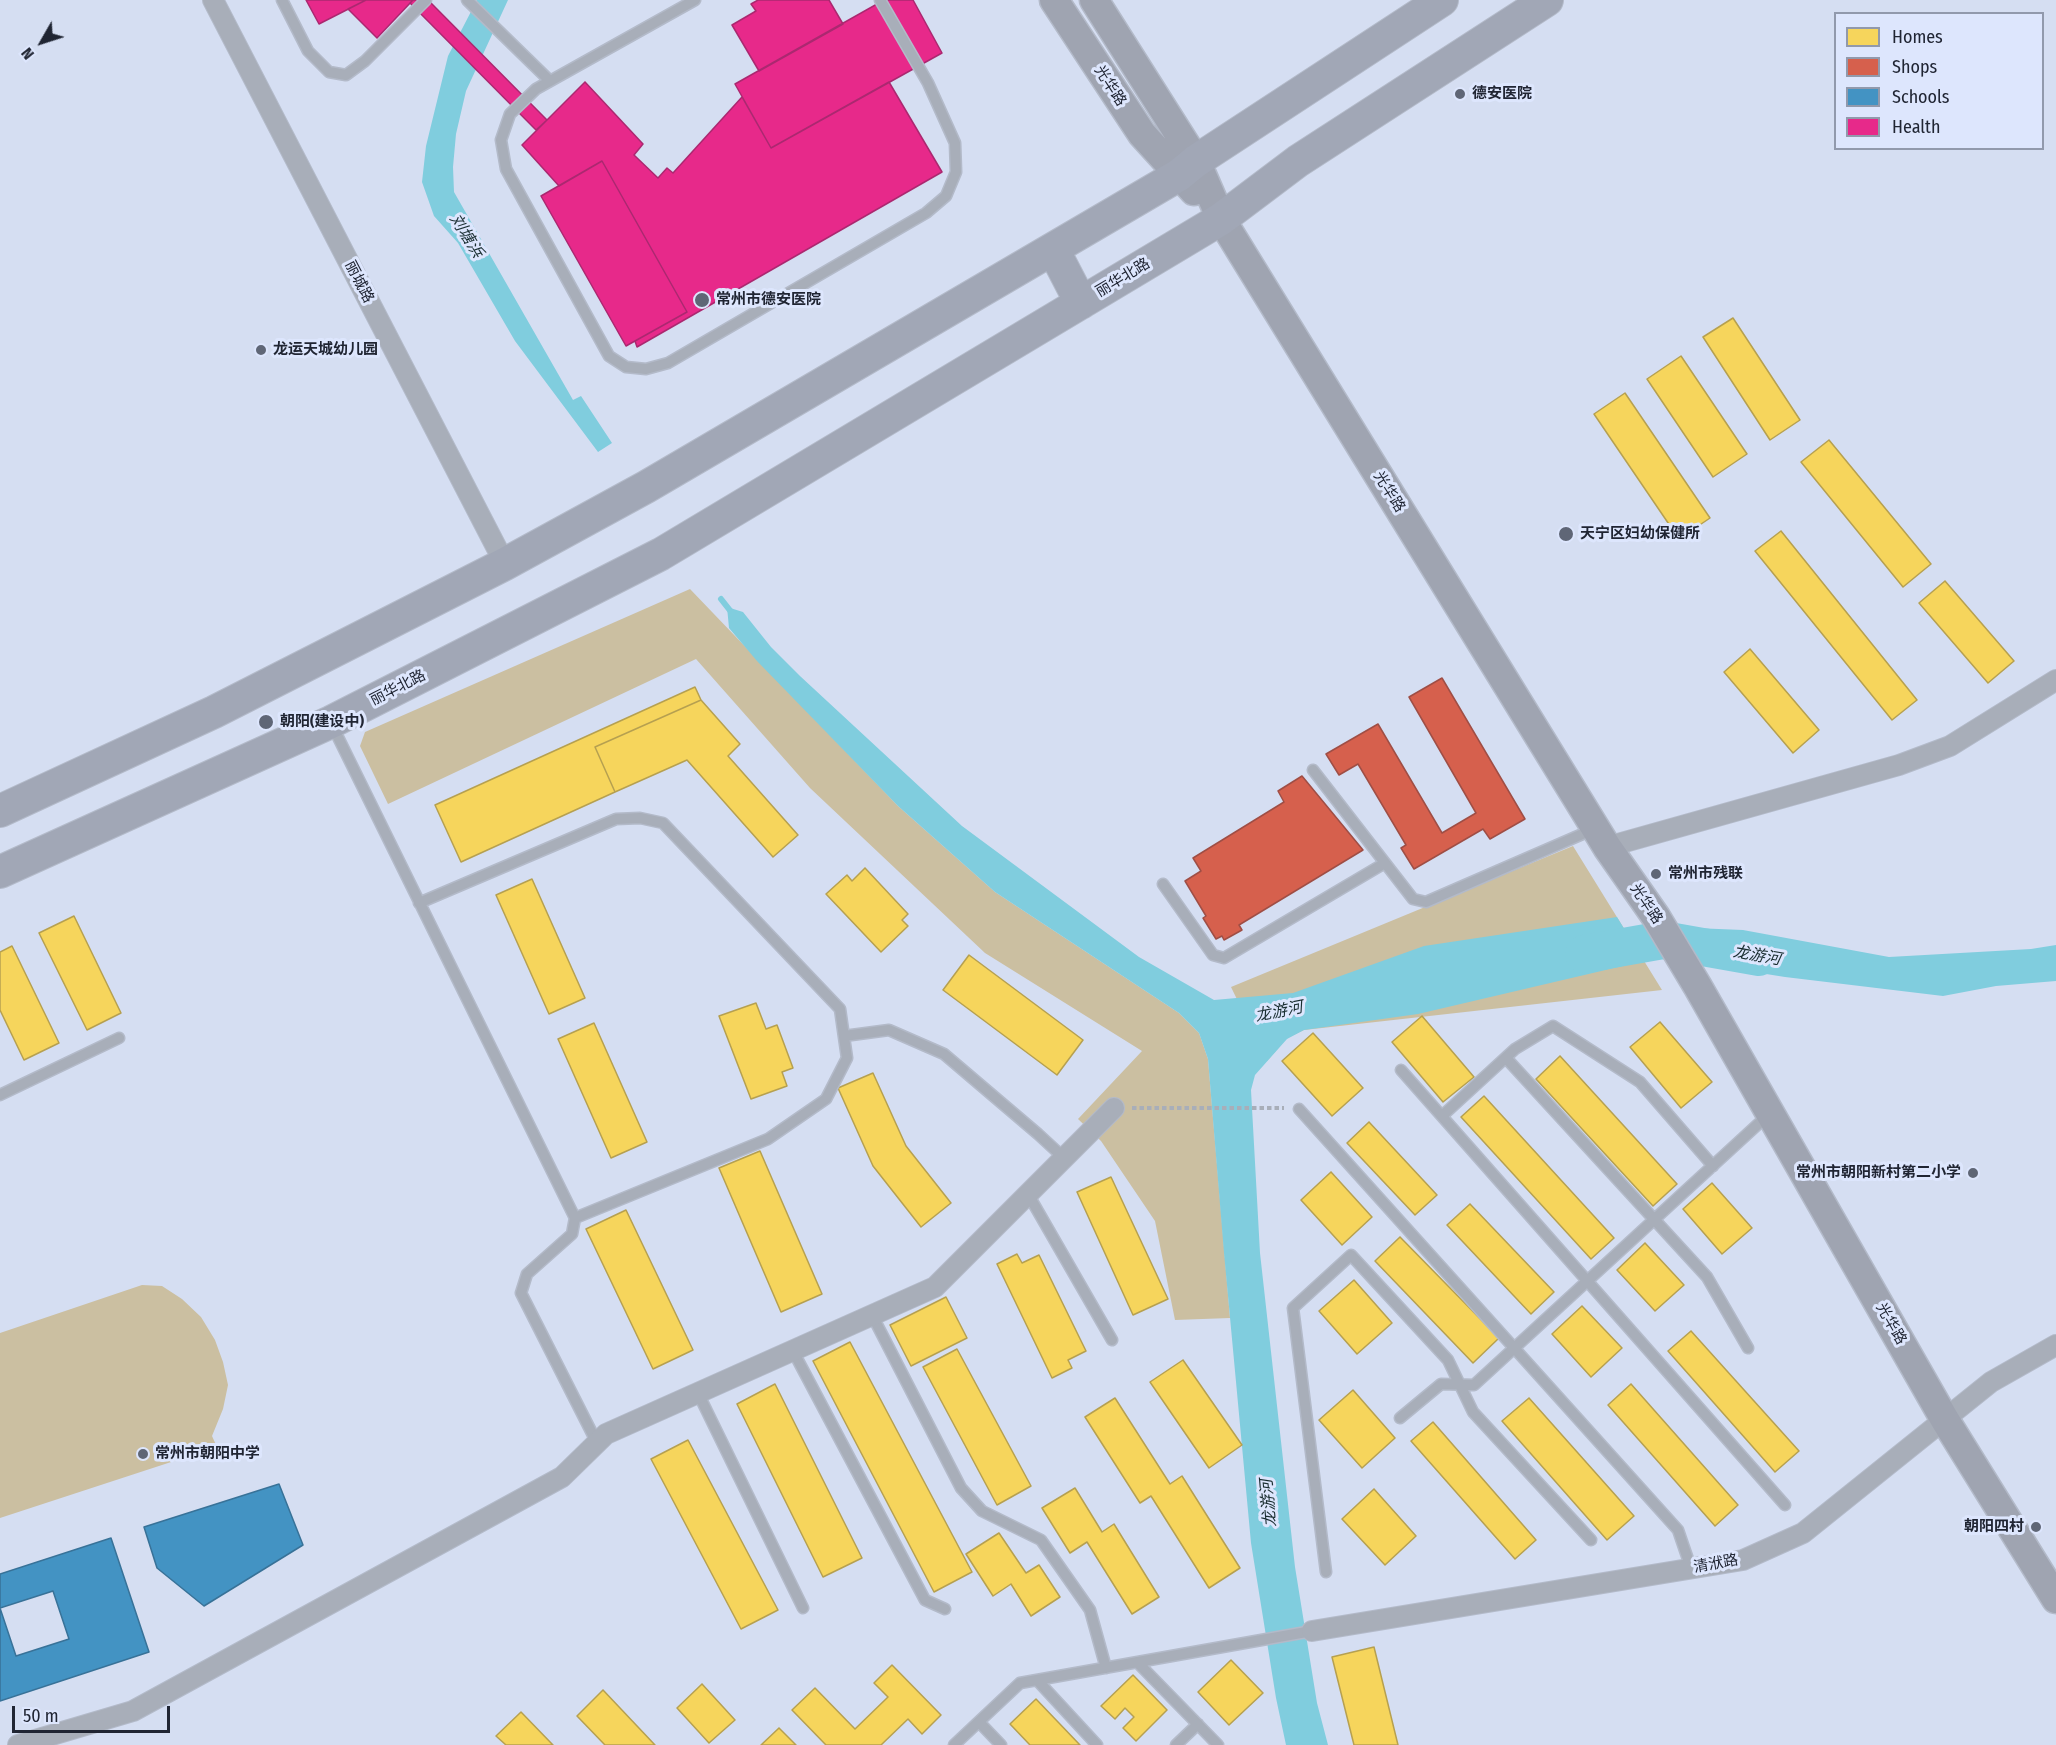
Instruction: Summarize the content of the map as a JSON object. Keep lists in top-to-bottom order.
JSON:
{
  "streets": {
    "main road": ["光华路", "丽华北路"],
    "street": ["丽城路", "清洑路"]
  },
  "crossings": [
    ["光华路", "丽华北路"],
    ["光华路", "清洑路"]
  ],
  "water": ["刘塘浜", "龙游河"],
  "places": [
    "德安医院",
    "常州市德安医院",
    "龙运天城幼儿园",
    "天宁区妇幼保健所",
    "朝阳(建设中)",
    "常州市残联",
    "常州市朝阳新村第二小学",
    "常州市朝阳中学",
    "朝阳四村"
  ],
  "legend": [
    "Homes",
    "Shops",
    "Schools",
    "Health"
  ],
  "scale_bar": "50 m",
  "north": "bottom left"
}
